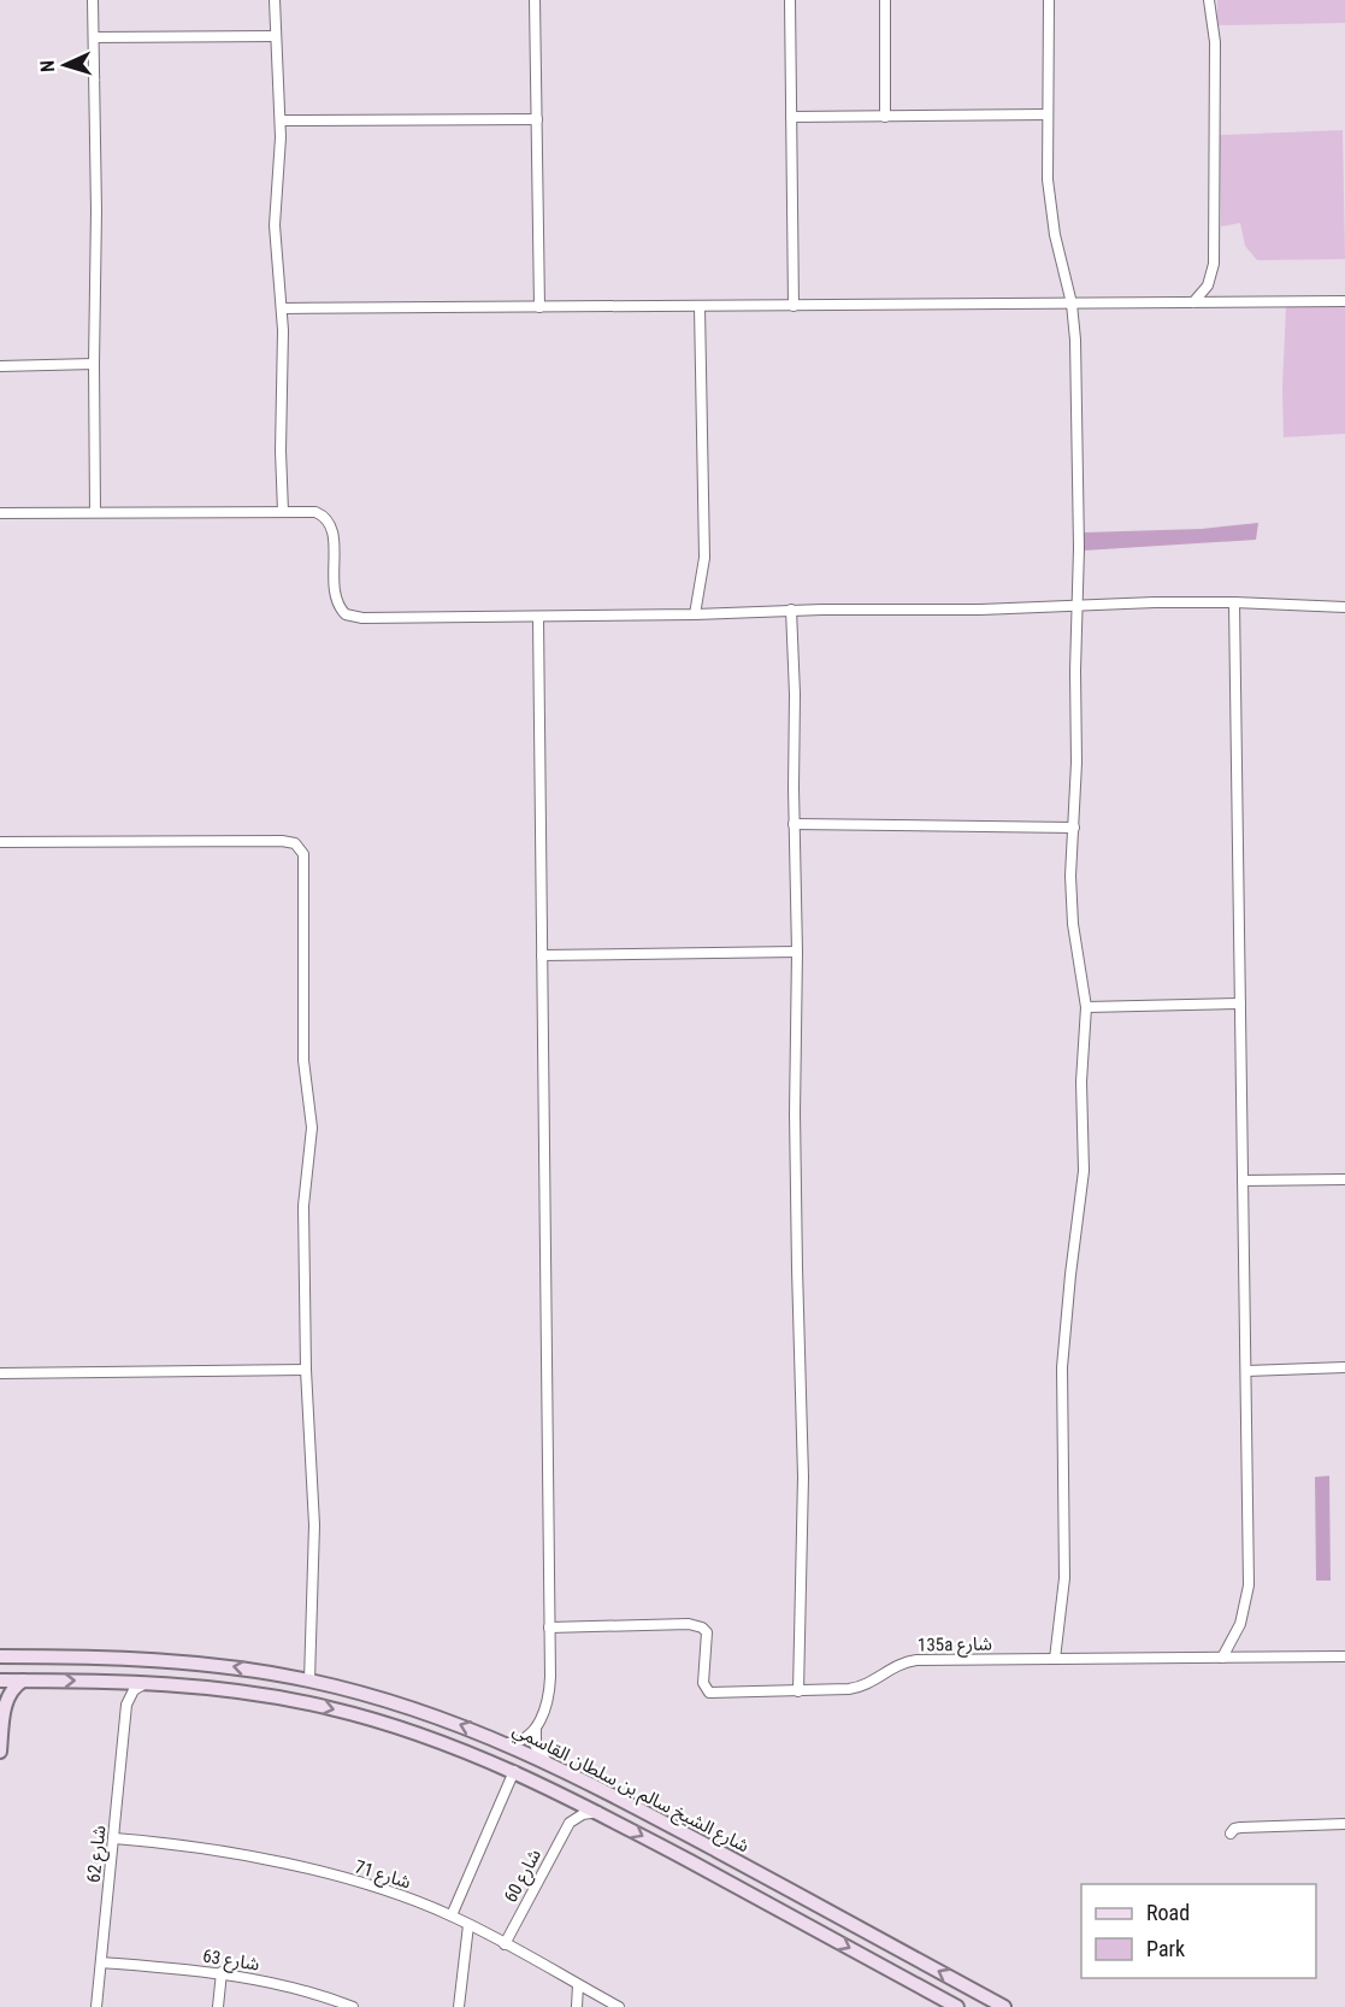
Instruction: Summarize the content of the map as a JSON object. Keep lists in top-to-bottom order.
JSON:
{
  "streets": {
    "street": [
      "135a شارع",
      "شارع الشيخ سالم بن سلطان القاسمي",
      "شارع 62",
      "شارع 71",
      "شارع 60",
      "شارع 63"
    ]
  },
  "crossings": [
    ["شارع 62", "شارع 71"],
    ["شارع 62", "شارع 63"],
    ["شارع 71", "شارع 60"]
  ],
  "legend": ["Road", "Park"],
  "north": "left"
}
